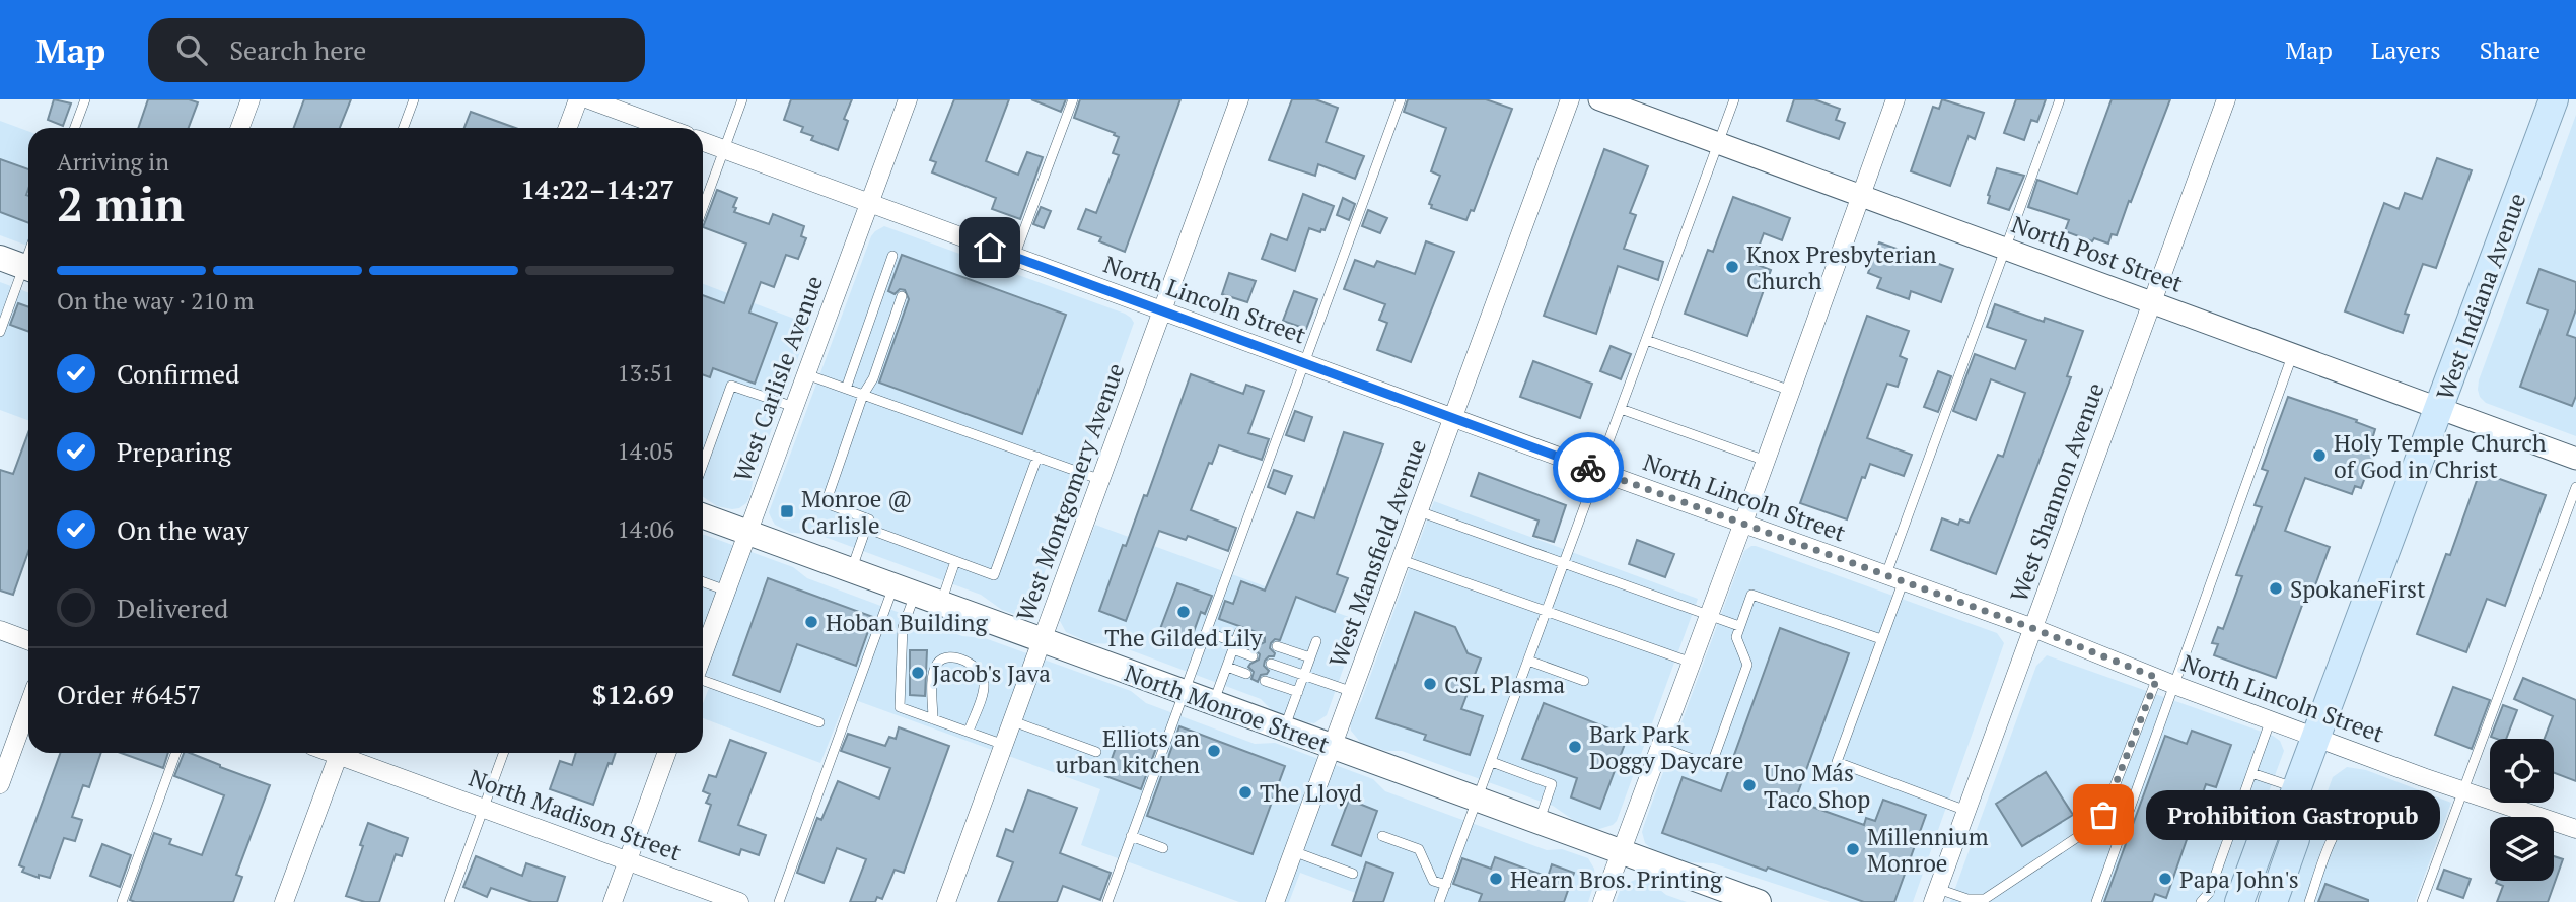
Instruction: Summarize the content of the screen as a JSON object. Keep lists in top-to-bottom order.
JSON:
{
  "streets": {
    "main road": ["West Indiana Avenue", "North Monroe Street"],
    "street": [
      "North Post Street",
      "North Lincoln Street",
      "West Carlisle Avenue",
      "West Montgomery Avenue",
      "West Shannon Avenue",
      "West Mansfield Avenue",
      "North Madison Street"
    ]
  },
  "crossings": [
    ["North Post Street", "West Indiana Avenue"],
    ["North Post Street", "West Shannon Avenue"],
    ["West Indiana Avenue", "North Lincoln Street"],
    ["North Lincoln Street", "West Carlisle Avenue"],
    ["North Lincoln Street", "West Montgomery Avenue"],
    ["North Lincoln Street", "West Shannon Avenue"],
    ["North Lincoln Street", "West Mansfield Avenue"],
    ["West Carlisle Avenue", "North Monroe Street"],
    ["West Montgomery Avenue", "North Monroe Street"],
    ["West Mansfield Avenue", "North Monroe Street"]
  ],
  "places": {
    "other": [
      "Knox Presbyterian Church",
      "Holy Temple Church of God in Christ",
      "SpokaneFirst",
      "The Gilded Lily",
      "Hoban Building",
      "Jacob's Java",
      "CSL Plasma",
      "Bark Park Doggy Daycare",
      "Elliots an urban kitchen",
      "Uno Más Taco Shop",
      "The Lloyd",
      "Prohibition Gastropub",
      "Millennium Monroe",
      "Hearn Bros. Printing",
      "Papa John's"
    ],
    "transit": ["Monroe @ Carlisle"]
  },
  "page": {
    "header": "Map",
    "search": "Search here",
    "nav": ["Map", "Layers", "Share"],
    "heading": ["2 min", "Arriving in", "14:22–14:27"],
    "panel": ["Order #6457", "$12.69"],
    "bar": "On the way · 210 m",
    "list": [
      ["Confirmed", "13:51"],
      ["Preparing", "14:05"],
      ["On the way", "14:06"],
      "Delivered"
    ],
    "bubble": "Prohibition Gastropub"
  }
}
